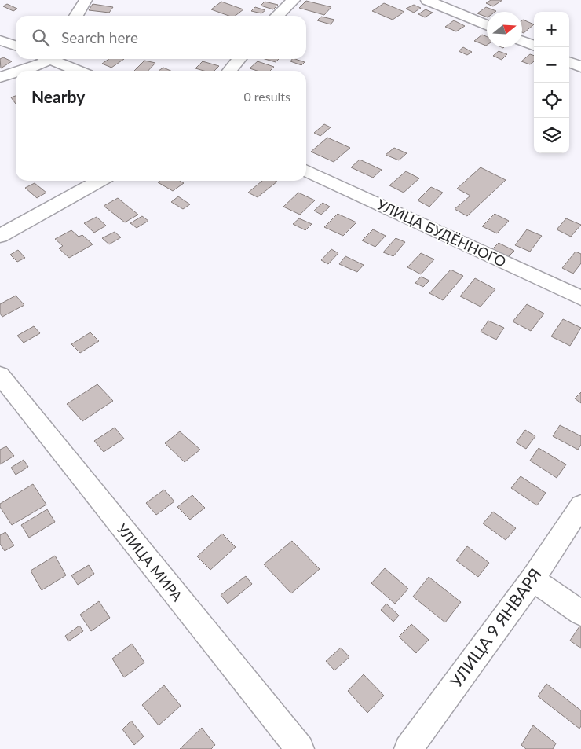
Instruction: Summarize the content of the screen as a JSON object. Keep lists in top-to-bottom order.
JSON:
{
  "streets": {
    "street": ["УЛИЦА БУДЁННОГО", "УЛИЦА МИРА", "УЛИЦА 9 ЯНВАРЯ"]
  },
  "north": "right",
  "page": {
    "map_buttons": ["+", "−"],
    "search": "Search here",
    "heading": ["Nearby", "0 results"]
  }
}
